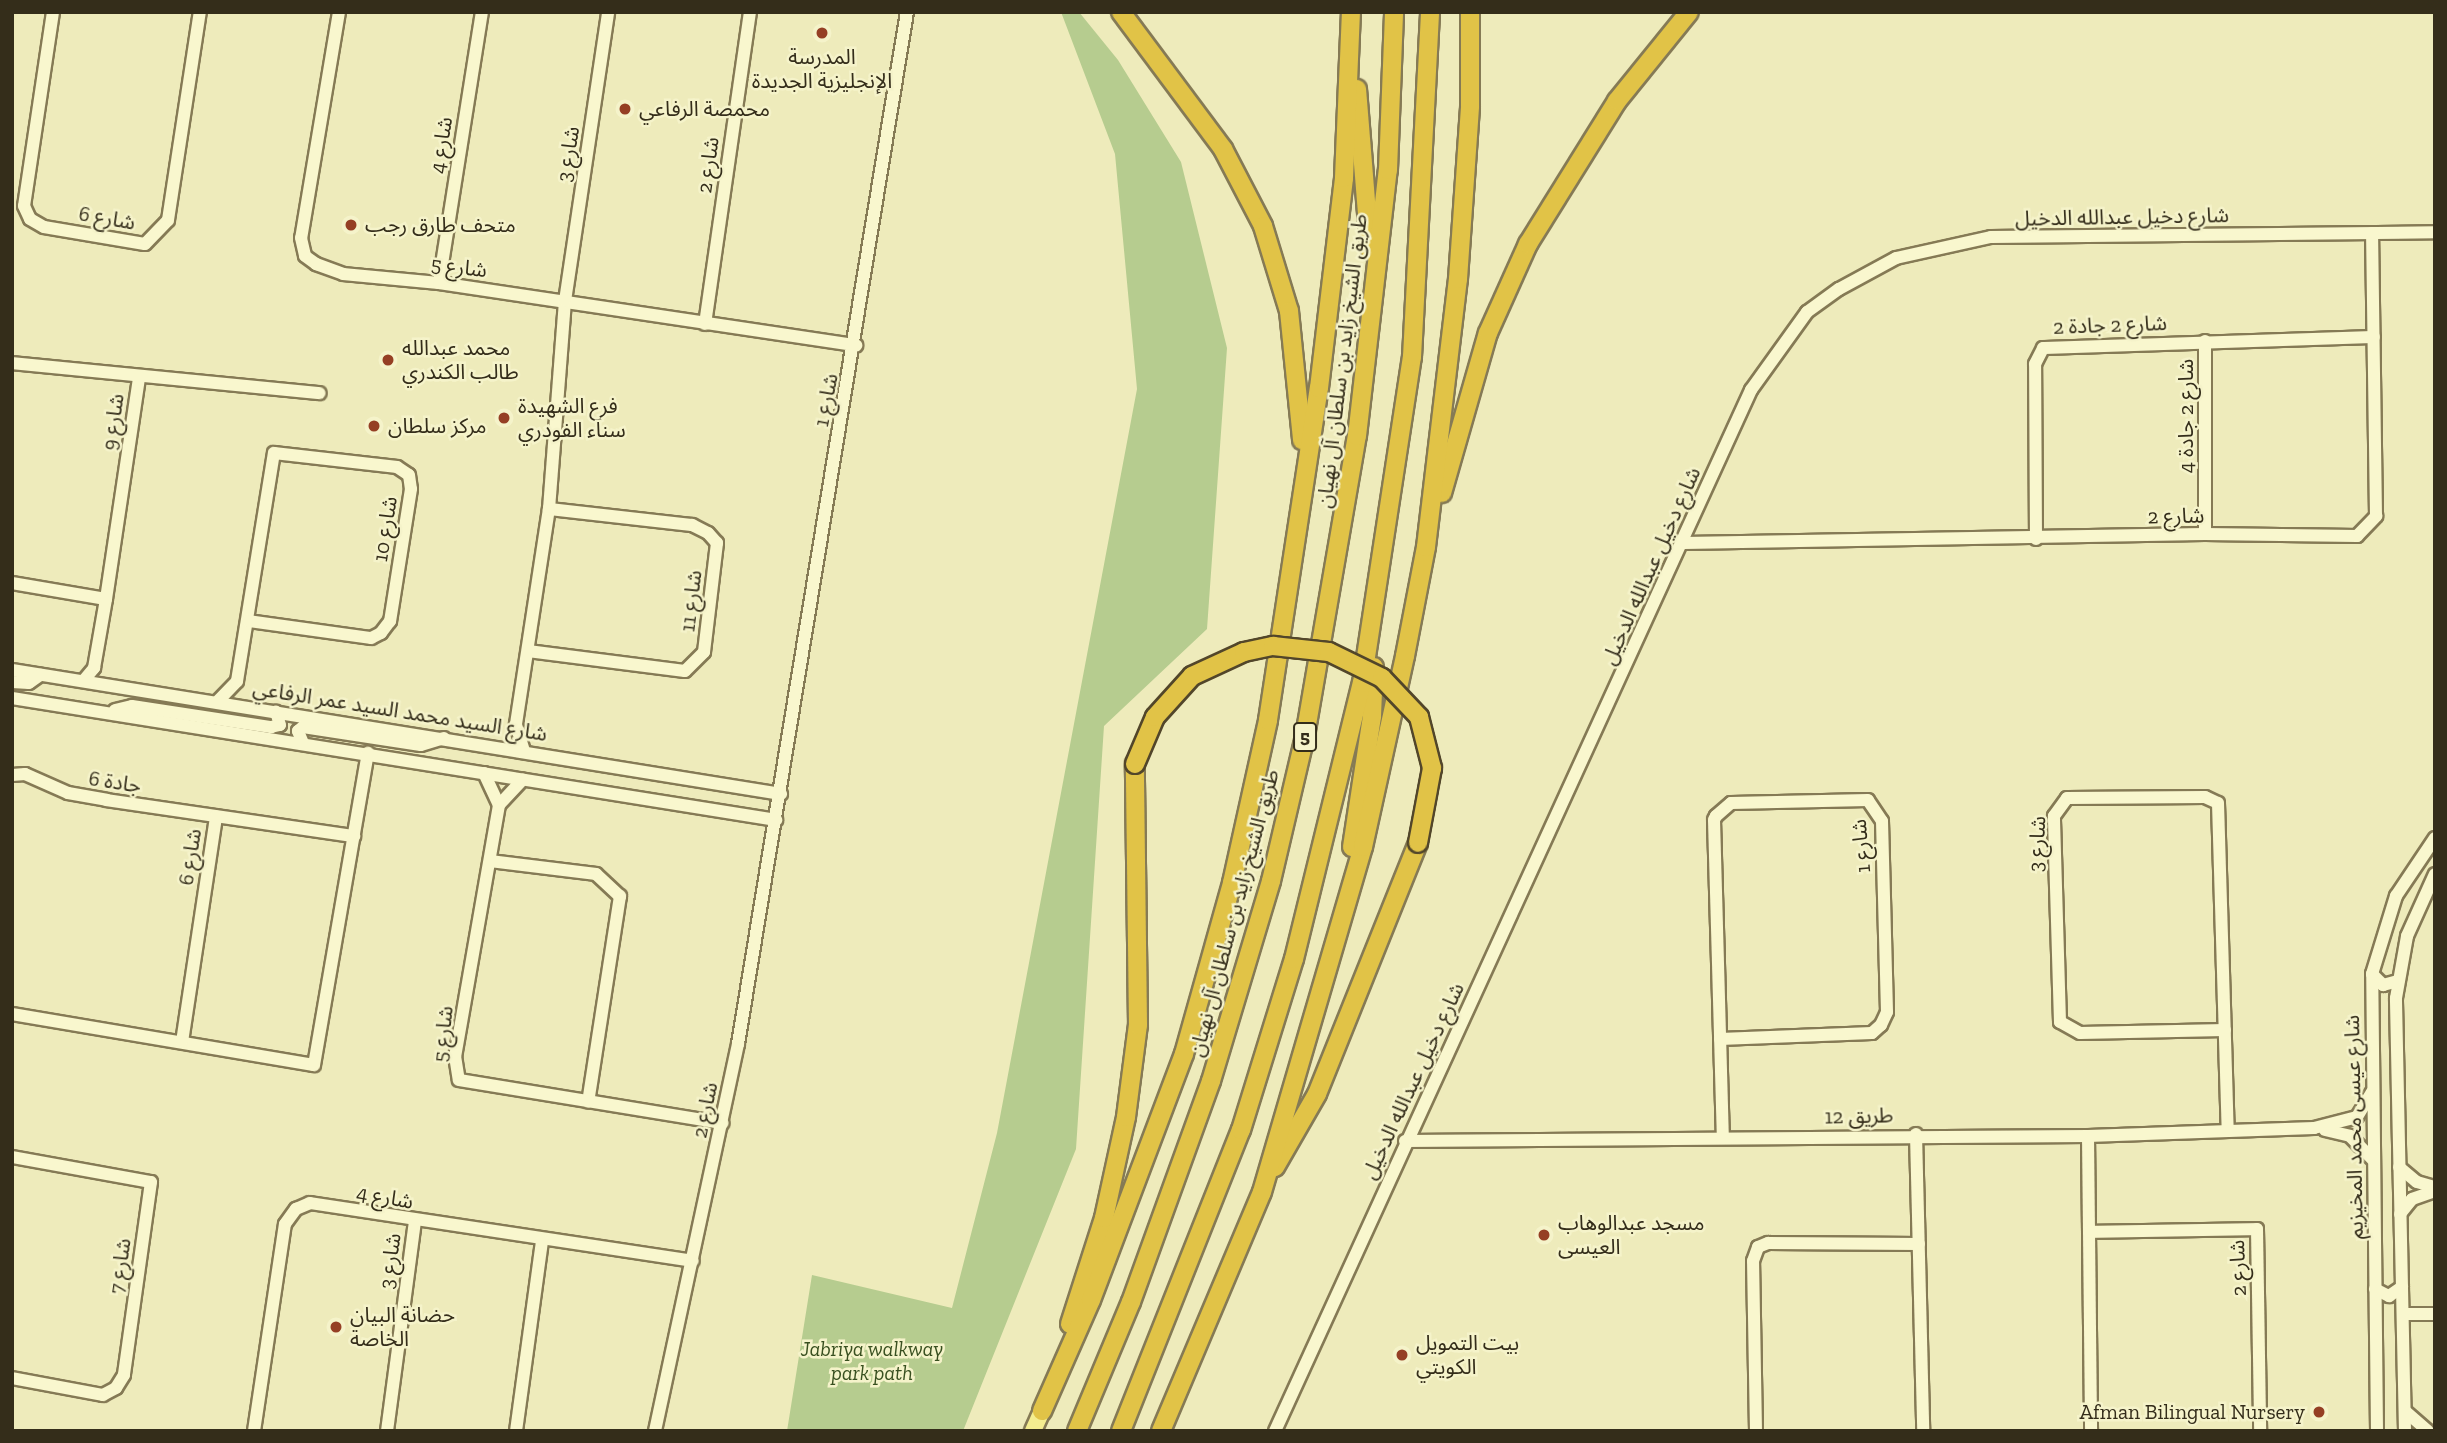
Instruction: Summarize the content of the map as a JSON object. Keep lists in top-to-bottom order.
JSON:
{
  "streets": {
    "highway": ["طريق الشيخ زايد بن سلطان آل نهيان", "5"],
    "street": [
      "شارع 4",
      "شارع 3",
      "شارع 2",
      "شارع دخيل عبدالله الدخيل",
      "شارع 6",
      "شارع 5",
      "شارع 2 جادة 2",
      "شارع 1",
      "شارع 2 جادة 4",
      "شارع 9",
      "شارع 10",
      "شارع 11",
      "شارع السيد محمد السيد عمر الرفاعي",
      "جادة 6",
      "طريق 12",
      "شارع عيسى محمد المخيزيم",
      "شارع 7"
    ]
  },
  "crossings": [
    ["شارع 4", "شارع 3"],
    ["شارع 4", "شارع 2"],
    ["شارع 4", "شارع 5"],
    ["شارع 3", "شارع 5"],
    ["شارع 3", "طريق 12"],
    ["شارع 2", "شارع دخيل عبدالله الدخيل"],
    ["شارع 2", "شارع 5"],
    ["شارع 2", "شارع 2 جادة 2"],
    ["شارع 2", "شارع 1"],
    ["شارع 2", "شارع 2 جادة 4"],
    ["شارع 2", "شارع السيد محمد السيد عمر الرفاعي"],
    ["شارع دخيل عبدالله الدخيل", "طريق 12"],
    ["شارع 6", "جادة 6"],
    ["شارع 5", "شارع 1"],
    ["شارع 2 جادة 2", "شارع 2 جادة 4"],
    ["شارع 1", "شارع السيد محمد السيد عمر الرفاعي"],
    ["شارع 1", "طريق 12"],
    ["شارع 9", "شارع السيد محمد السيد عمر الرفاعي"],
    ["طريق 12", "شارع عيسى محمد المخيزيم"]
  ],
  "parks": ["Jabriya walkway park path"],
  "places": [
    "المدرسة الإنجليزية الجديدة",
    "محمصة الرفاعي",
    "متحف طارق رجب",
    "محمد عبدالله طالب الكندري",
    "فرع الشهيدة سناء الفودري",
    "مركز سلطان",
    "مسجد عبدالوهاب العيسى",
    "حضانة البيان الخاصة",
    "بيت التمويل الكويتي",
    "Afman Bilingual Nursery"
  ]
}
